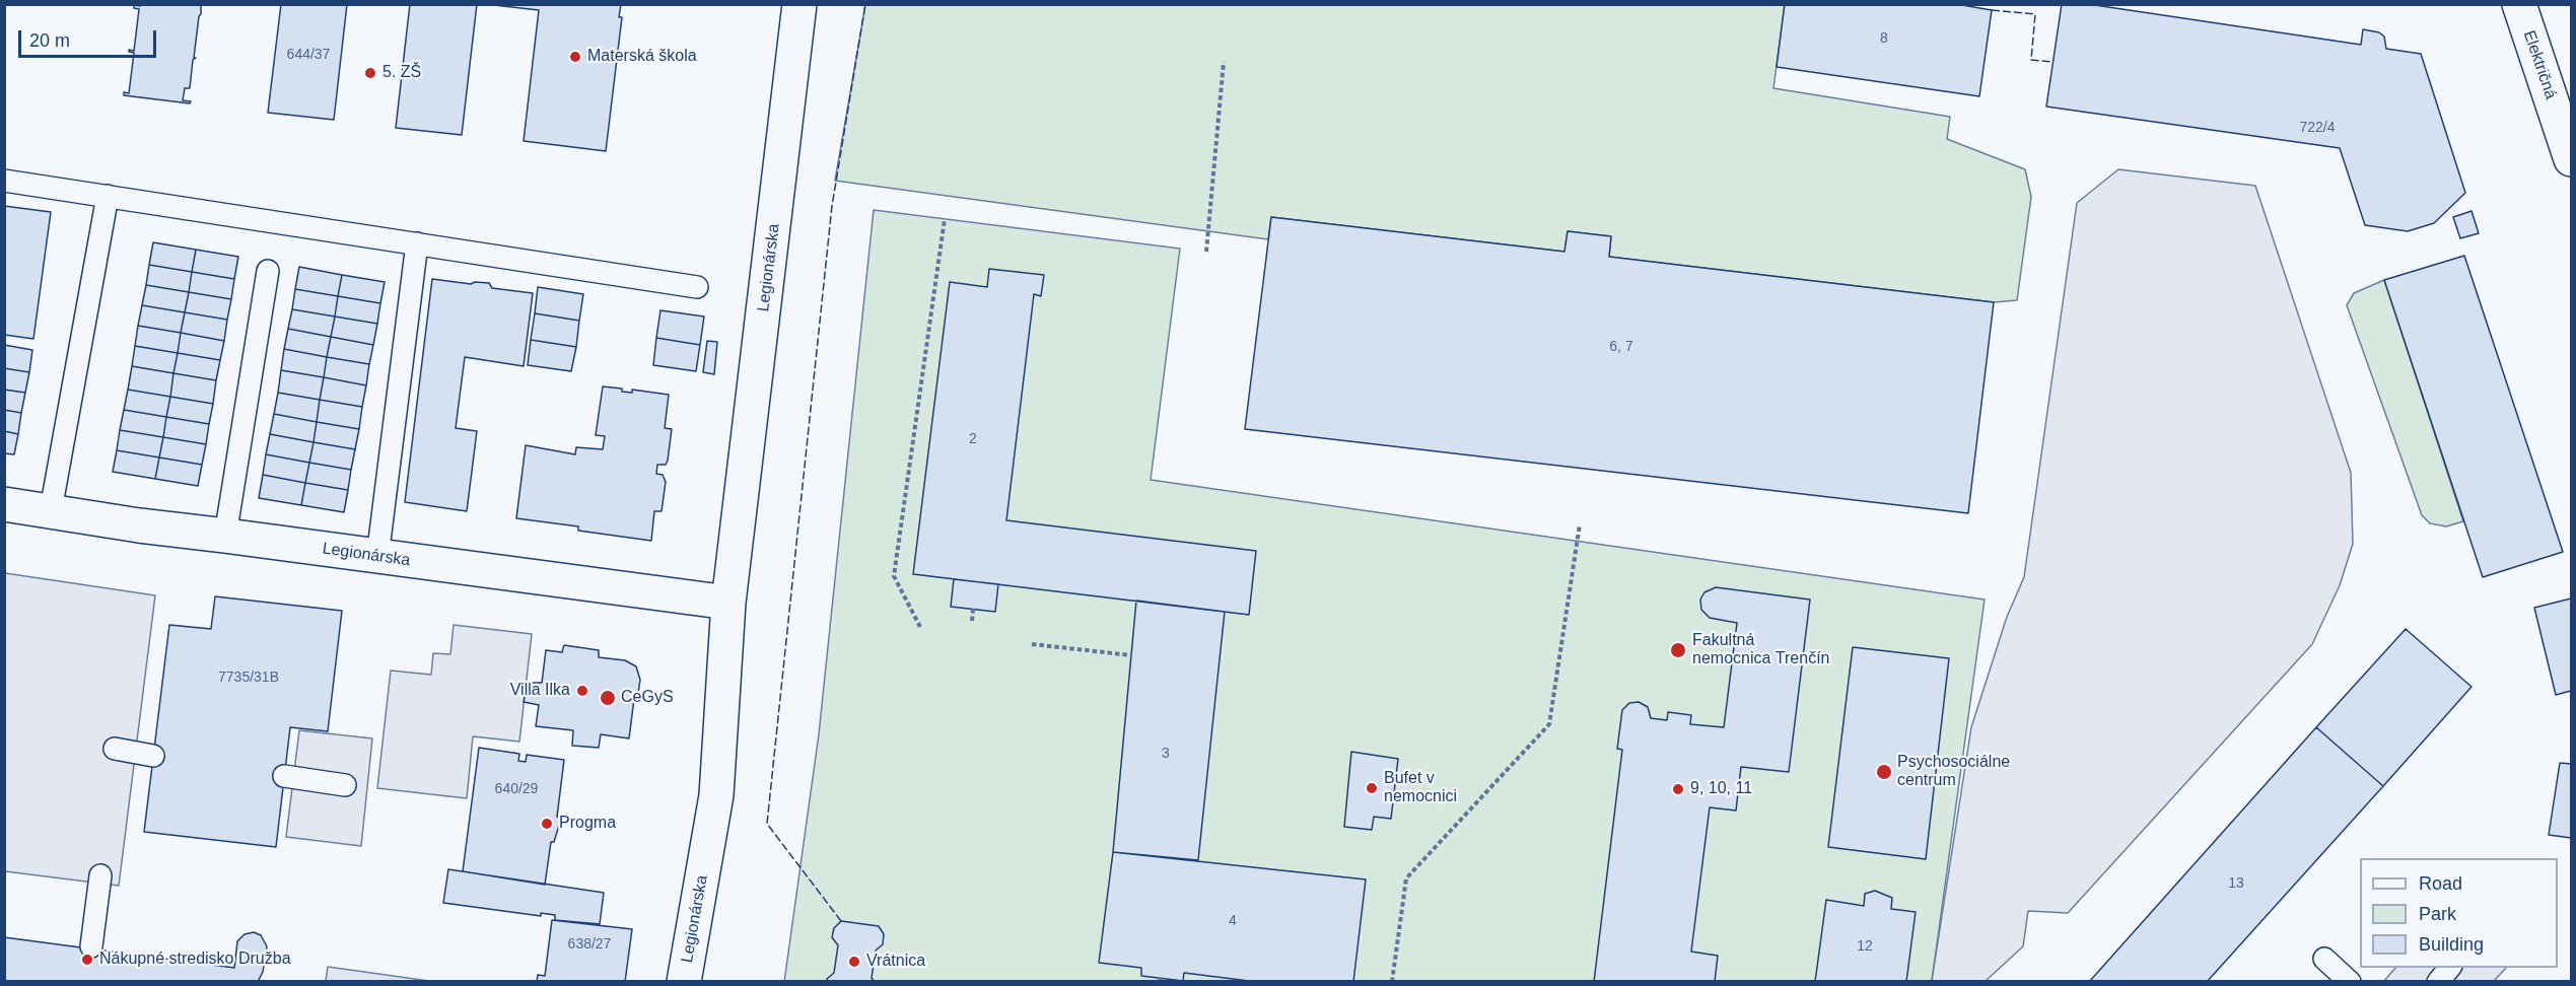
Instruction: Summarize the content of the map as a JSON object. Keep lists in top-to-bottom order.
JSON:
{
  "streets": {
    "street": ["Električná", "Legionárska"]
  },
  "places": [
    "Materská škola",
    "5. ZŠ",
    "Fakultná nemocnica Trenčín",
    "Villa Ilka",
    "CeGyS",
    "Psychosociálne centrum",
    "Bufet v nemocnici",
    "9, 10, 11",
    "Progma",
    "Nákupné stredisko Družba",
    "Vrátnica"
  ],
  "house_numbers": [
    "8",
    "644/37",
    "722/4",
    "6, 7",
    "2",
    "7735/31B",
    "3",
    "640/29",
    "13",
    "4",
    "638/27",
    "12"
  ],
  "legend": ["Road", "Park", "Building"],
  "scale_bar": "20 m"
}
